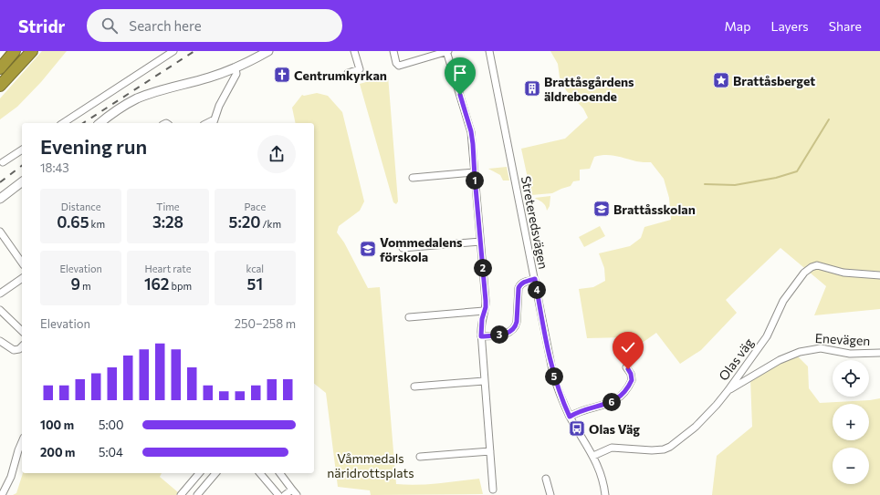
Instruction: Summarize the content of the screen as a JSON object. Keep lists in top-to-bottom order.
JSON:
{
  "streets": {
    "street": ["Streteredsvägen", "Enevägen", "Olas väg"]
  },
  "crossings": [
    ["Streteredsvägen", "Olas väg"],
    ["Enevägen", "Olas väg"]
  ],
  "parks": ["Våmmedals näridrottsplats"],
  "places": {
    "church": ["Centrumkyrkan"],
    "place": ["Brattåsberget"],
    "building": ["Brattåsgårdens äldreboende"],
    "school or university": ["Brattåsskolan", "Vommedalens förskola"],
    "bus stop": ["Olas Väg"]
  },
  "page": {
    "header": "Stridr",
    "search": "Search here",
    "nav": ["Map", "Layers", "Share"],
    "heading": ["Evening run", "18:43"],
    "pins": [
      "1",
      "2",
      "4",
      "3",
      "5",
      "6"
    ],
    "stats": [
      ["Distance", "0.65 km"],
      ["Time", "3:28"],
      ["Pace", "5:20 /km"],
      ["Elevation", "9 m"],
      ["Heart rate", "162 bpm"],
      ["kcal", "51"]
    ],
    "chart": ["Elevation", "250–258 m"],
    "map_buttons": ["+", "−"],
    "list": [
      {
        "name": "100 m",
        "note": "5:00"
      },
      {
        "name": "200 m",
        "note": "5:04"
      }
    ]
  }
}
